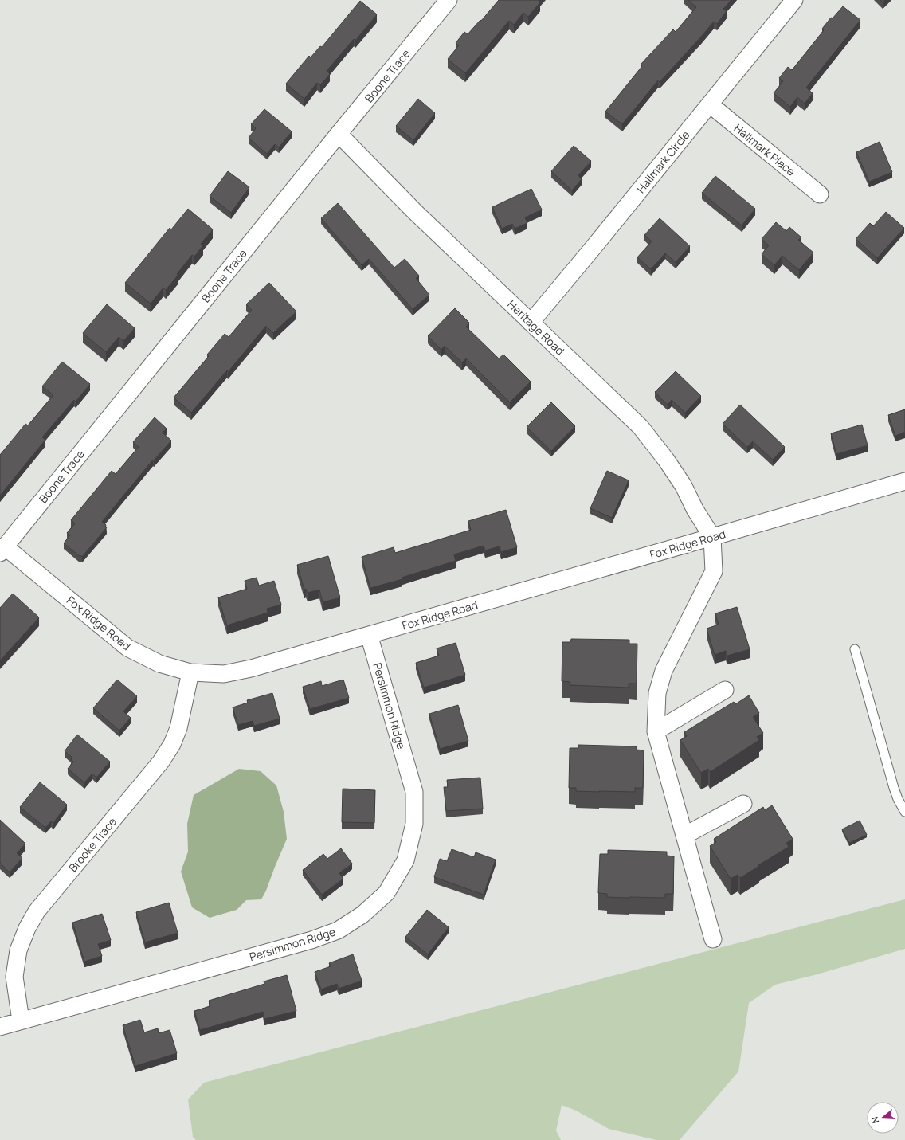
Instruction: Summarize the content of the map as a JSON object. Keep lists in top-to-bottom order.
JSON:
{
  "streets": {
    "street": [
      "Boone Trace",
      "Hallmark Place",
      "Hallmark Circle",
      "Heritage Road",
      "Fox Ridge Road",
      "Persimmon Ridge",
      "Brooke Trace"
    ]
  },
  "crossings": [
    ["Boone Trace", "Heritage Road"],
    ["Boone Trace", "Fox Ridge Road"],
    ["Hallmark Place", "Hallmark Circle"],
    ["Hallmark Circle", "Heritage Road"],
    ["Heritage Road", "Fox Ridge Road"],
    ["Fox Ridge Road", "Persimmon Ridge"],
    ["Fox Ridge Road", "Brooke Trace"],
    ["Persimmon Ridge", "Brooke Trace"]
  ],
  "north": "left"
}
